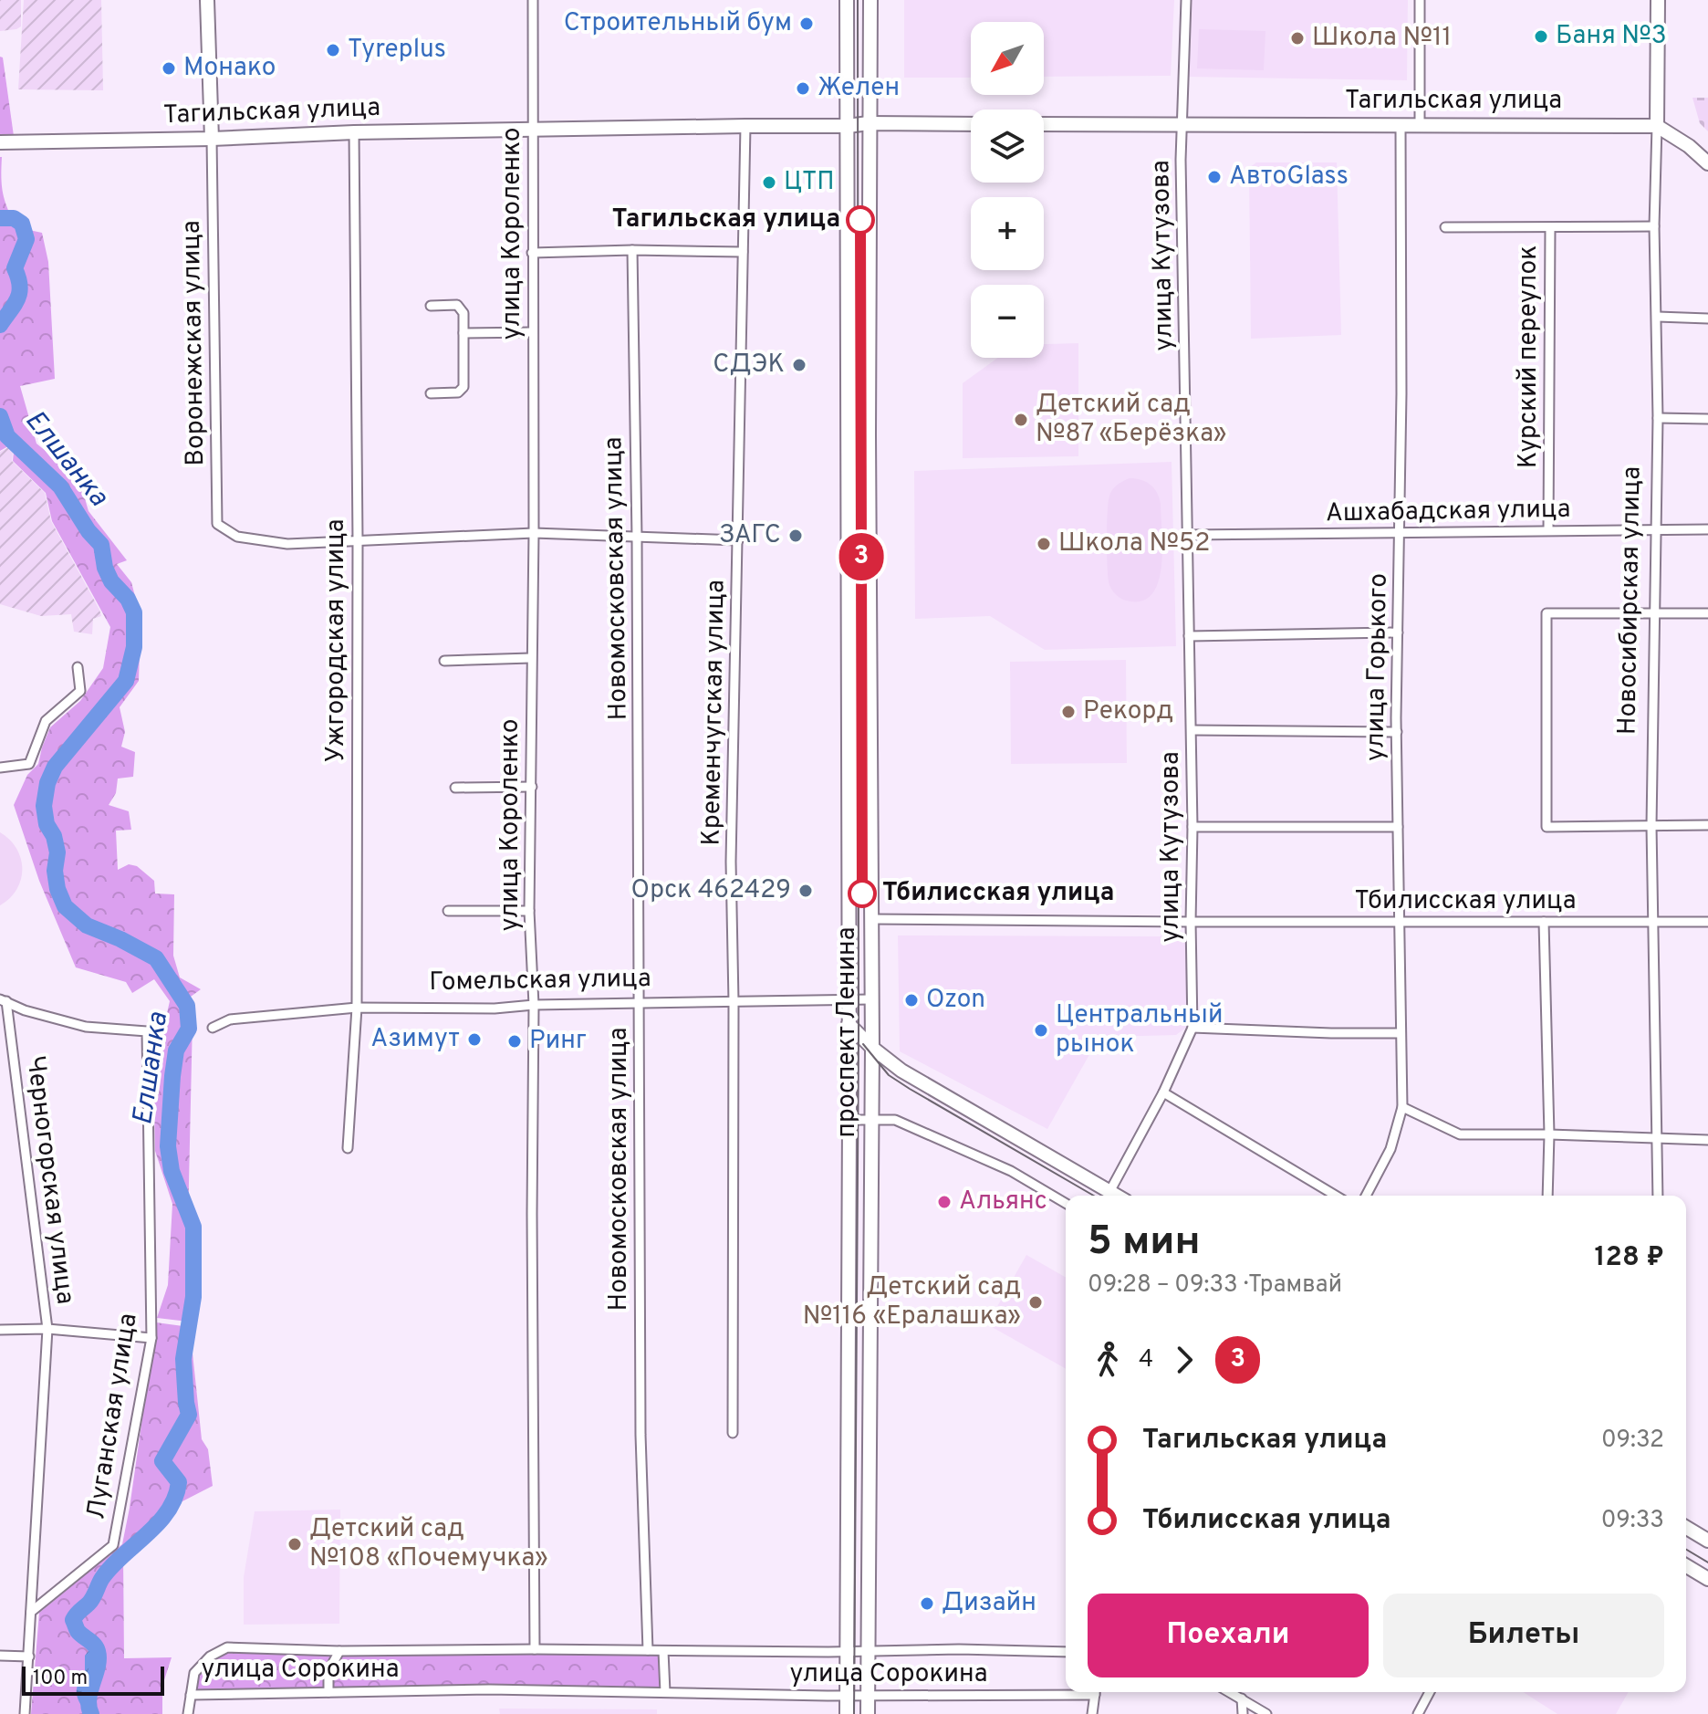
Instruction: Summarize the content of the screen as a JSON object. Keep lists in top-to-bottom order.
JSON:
{
  "streets": {
    "main road": ["Тагильская улица", "Новосибирская улица", "проспект Ленина"],
    "street": [
      "улица Короленко",
      "улица Кутузова",
      "Воронежская улица",
      "Курский переулок",
      "Ашхабадская улица",
      "Новомосковская улица",
      "Ужгородская улица",
      "улица Горького",
      "Кременчугская улица",
      "Тбилисская улица",
      "Гомельская улица",
      "Черногорская улица",
      "Луганская улица",
      "улица Сорокина"
    ]
  },
  "crossings": [
    ["Тагильская улица", "улица Короленко"],
    ["Тагильская улица", "улица Кутузова"],
    ["Тагильская улица", "Воронежская улица"],
    ["Тагильская улица", "Новосибирская улица"],
    ["Тагильская улица", "Ужгородская улица"],
    ["Тагильская улица", "улица Горького"],
    ["Тагильская улица", "Кременчугская улица"],
    ["Тагильская улица", "проспект Ленина"],
    ["улица Короленко", "Гомельская улица"],
    ["улица Короленко", "улица Сорокина"],
    ["улица Кутузова", "Ашхабадская улица"],
    ["улица Кутузова", "Тбилисская улица"],
    ["Воронежская улица", "Ужгородская улица"],
    ["Курский переулок", "Ашхабадская улица"],
    ["Ашхабадская улица", "Новосибирская улица"],
    ["Ашхабадская улица", "улица Горького"],
    ["Новомосковская улица", "Гомельская улица"],
    ["Новомосковская улица", "улица Сорокина"],
    ["Новосибирская улица", "Тбилисская улица"],
    ["Ужгородская улица", "Гомельская улица"],
    ["улица Горького", "Тбилисская улица"],
    ["Кременчугская улица", "Гомельская улица"],
    ["Тбилисская улица", "проспект Ленина"],
    ["Гомельская улица", "проспект Ленина"],
    ["проспект Ленина", "улица Сорокина"],
    ["Черногорская улица", "Луганская улица"]
  ],
  "water": ["Елшанка"],
  "places": [
    "Строительный бум",
    "Баня №3",
    "Школа №11",
    "Tyreplus",
    "Монако",
    "Желен",
    "АвтоGlass",
    "ЦТП",
    "Тагильская улица",
    "СДЭК",
    "Детский сад №87 «Берёзка»",
    "ЗАГС",
    "Школа №52",
    "Рекорд",
    "Орск 462429",
    "Тбилисская улица",
    "Ozon",
    "Центральный рынок",
    "Азимут",
    "Ринг",
    "Альянс",
    "Детский сад №116 «Ералашка»",
    "Детский сад №108 «Почемучка»",
    "Дизайн"
  ],
  "lines": ["tram line 3"],
  "scale_bar": "100 m",
  "north": "bottom left",
  "page": {
    "on_map": "3",
    "map_buttons": ["+", "−"],
    "heading": ["5 мин", "09:28 – 09:33 · Трамвай", "128 ₽"],
    "legs": ["4", "3"],
    "list": [
      {
        "name": "Тагильская улица",
        "value": "09:32"
      },
      {
        "name": "Тбилисская улица",
        "value": "09:33"
      }
    ],
    "buttons": ["Поехали", "Билеты"],
    "scale": "100 m"
  }
}
